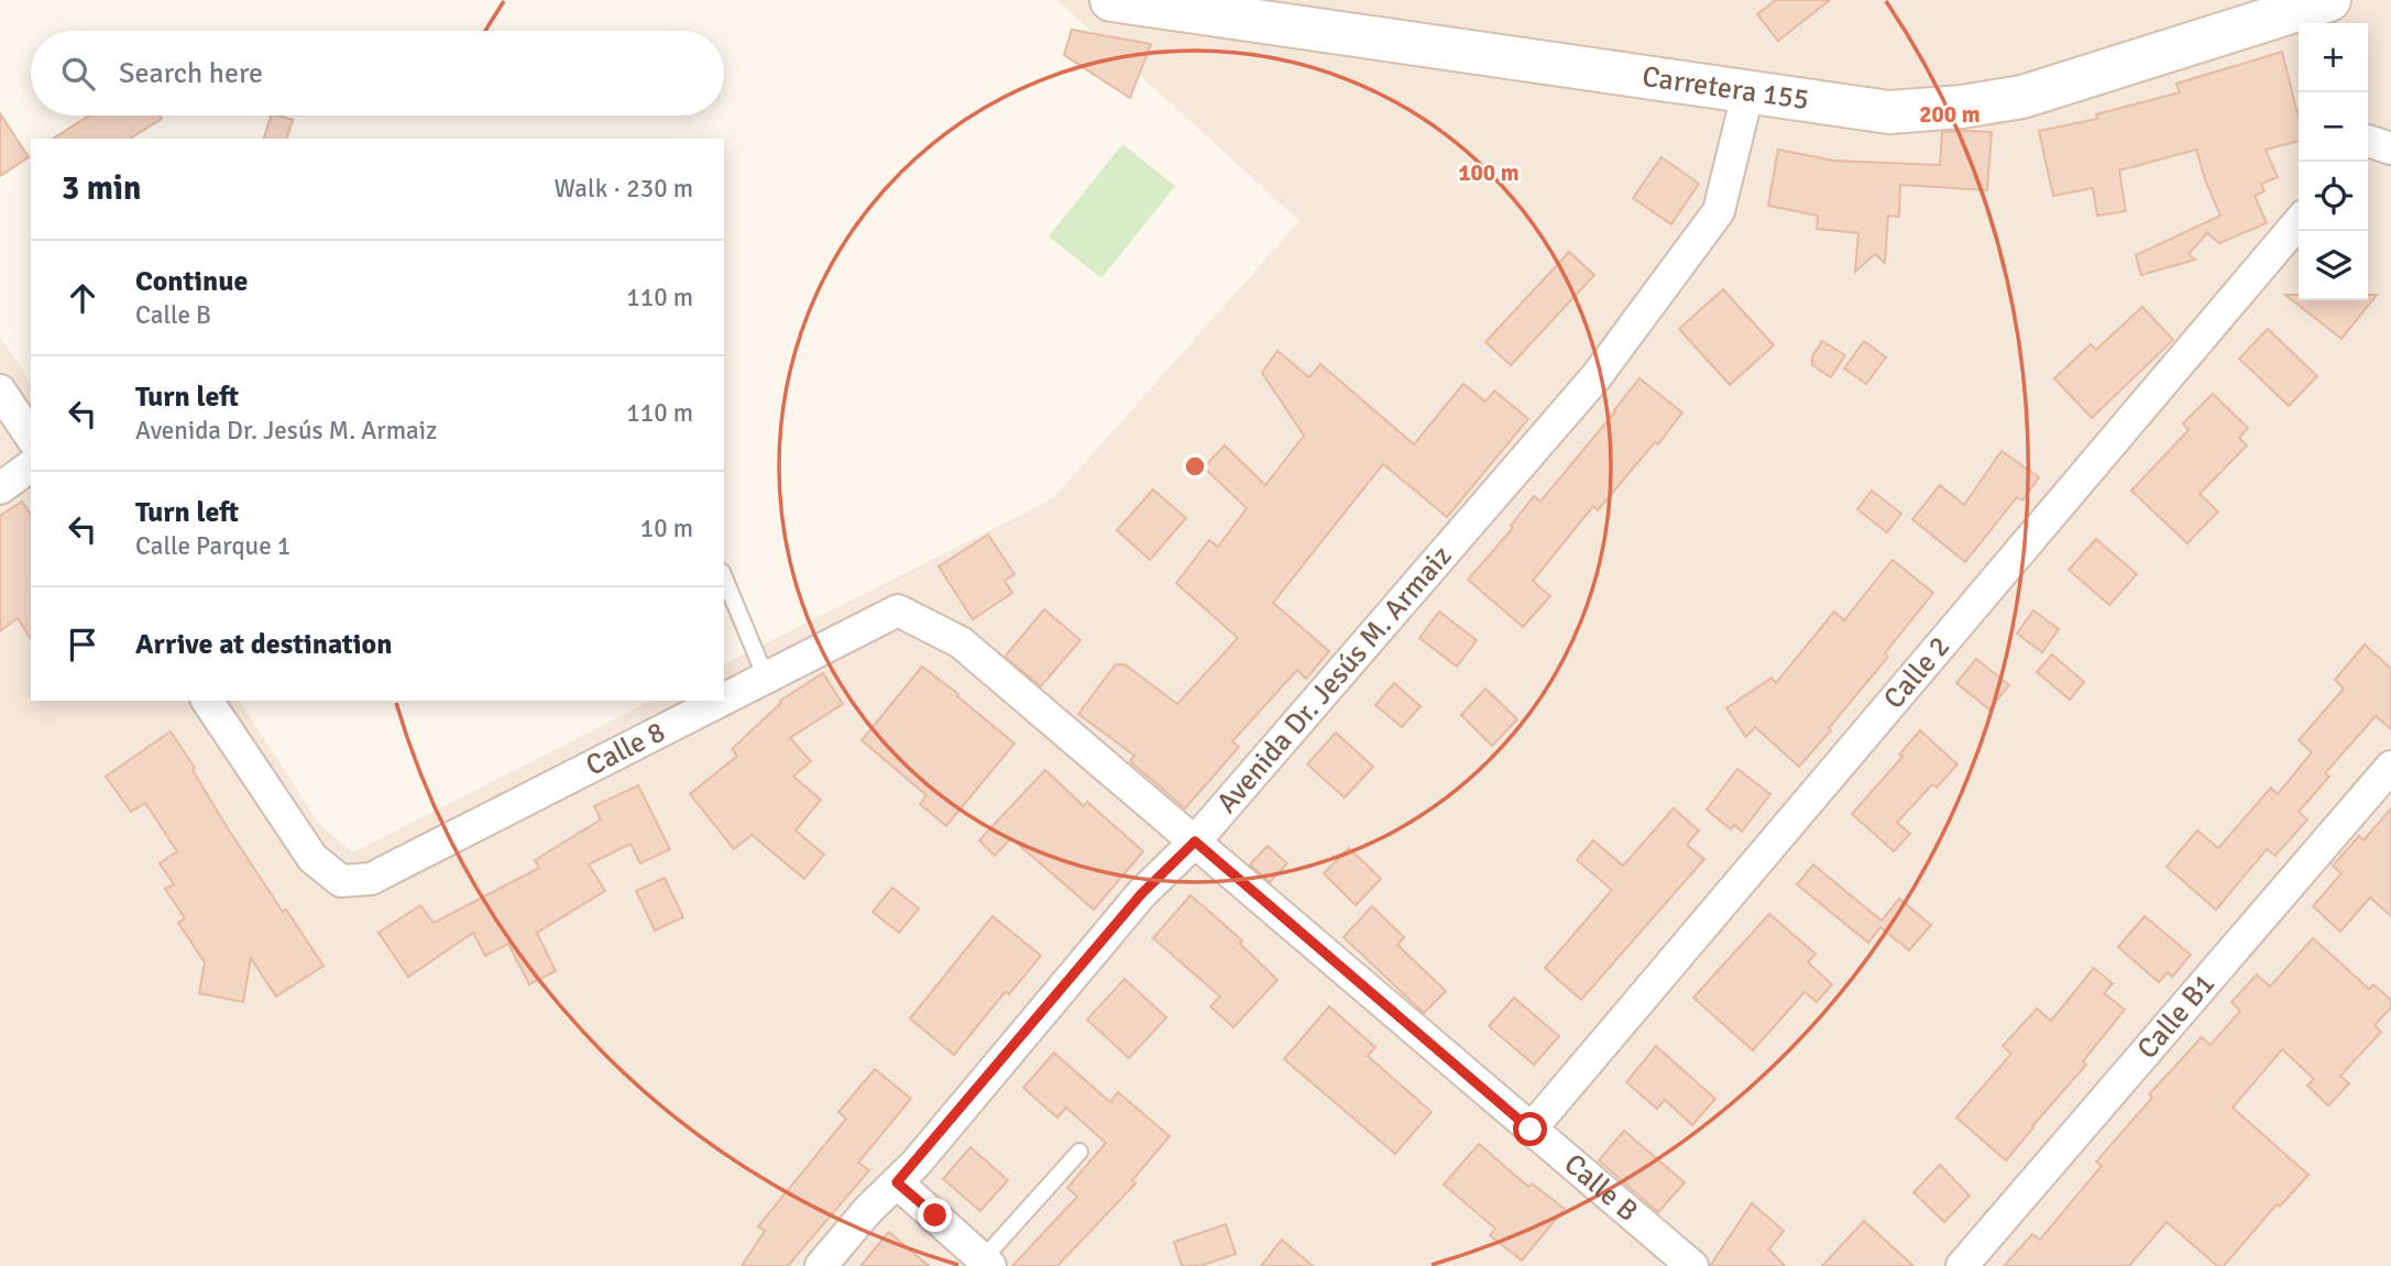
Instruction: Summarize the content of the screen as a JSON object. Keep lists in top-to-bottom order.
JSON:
{
  "streets": {
    "street": [
      "Carretera 155",
      "Calle 2",
      "Avenida Dr. Jesús M. Armaiz",
      "Calle 8",
      "Calle B1",
      "Calle B"
    ]
  },
  "crossings": [
    ["Carretera 155", "Avenida Dr. Jesús M. Armaiz"],
    ["Calle 2", "Calle B"],
    ["Avenida Dr. Jesús M. Armaiz", "Calle 8"],
    ["Avenida Dr. Jesús M. Armaiz", "Calle B"],
    ["Calle 8", "Calle B"]
  ],
  "page": {
    "map_buttons": ["+", "−"],
    "search": "Search here",
    "heading": ["3 min", "Walk · 230 m"],
    "list": [
      ["Continue", "Calle B", "110 m"],
      ["Turn left", "Avenida Dr. Jesús M. Armaiz", "110 m"],
      ["Turn left", "Calle Parque 1", "10 m"],
      "Arrive at destination"
    ]
  },
  "rings": ["200 m", "100 m"]
}
